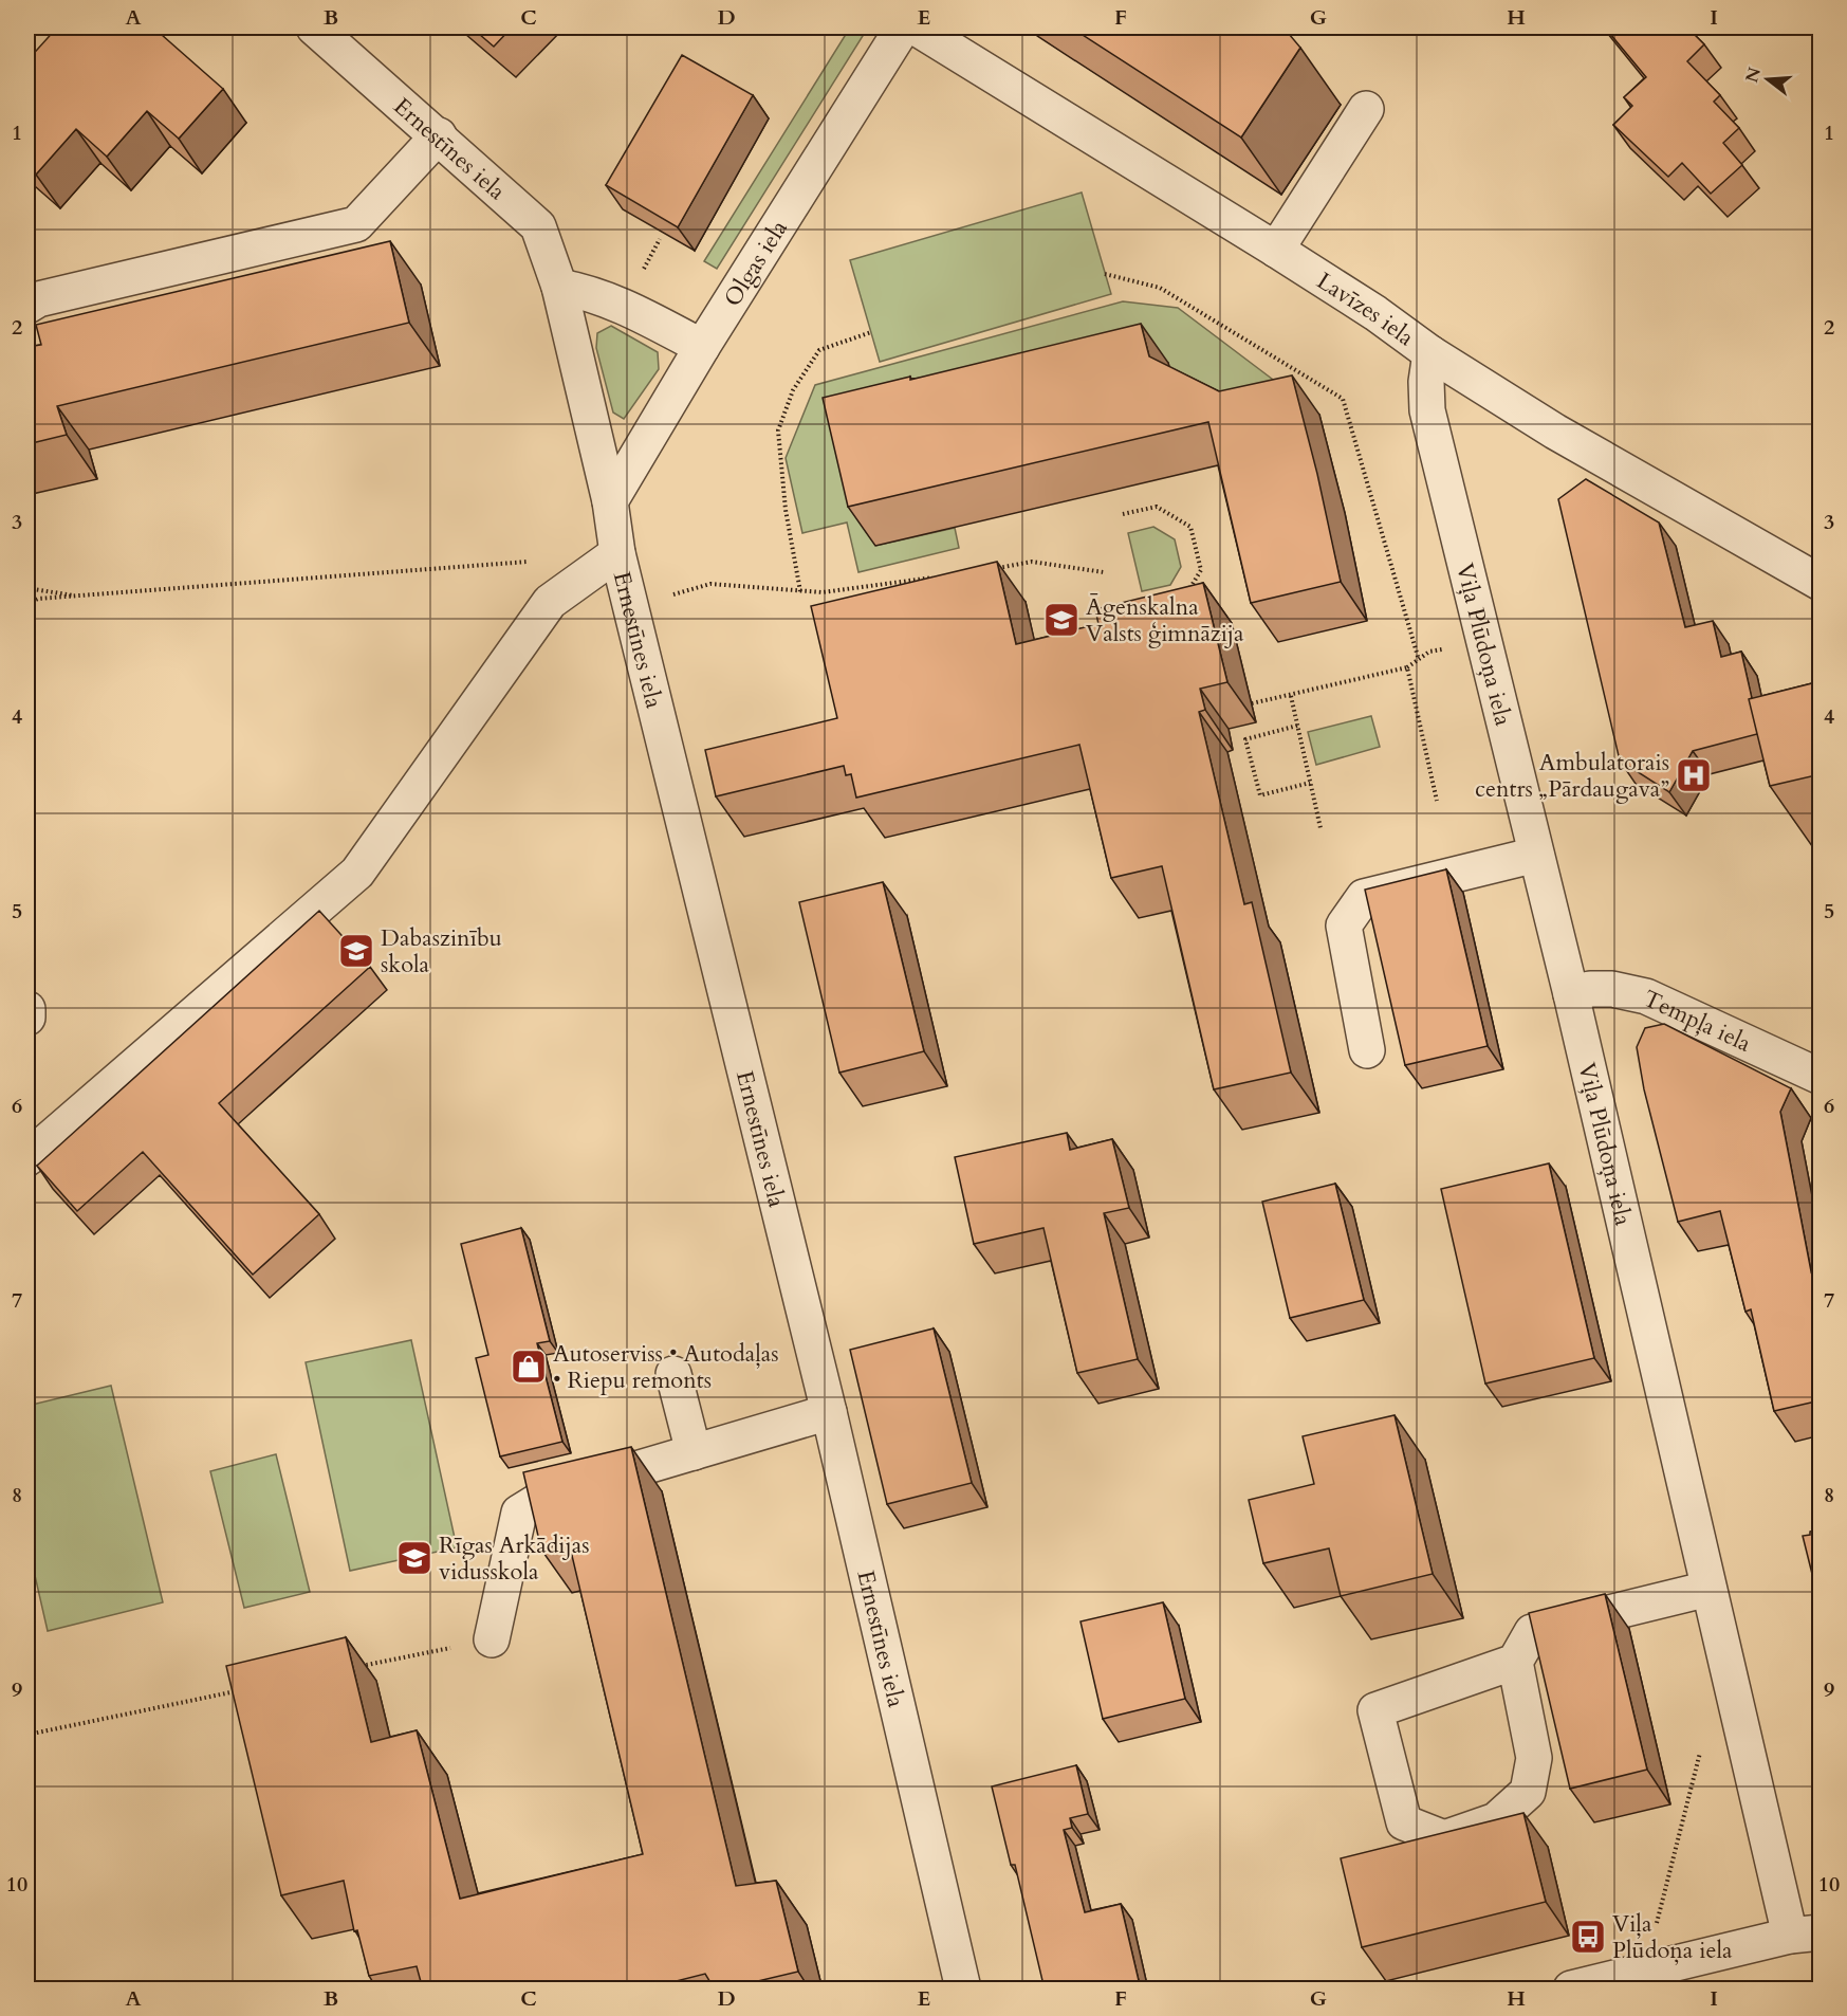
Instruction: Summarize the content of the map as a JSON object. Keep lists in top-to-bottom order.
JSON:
{
  "streets": {
    "street": [
      "Ernestīnes iela",
      "Olgas iela",
      "Lavīzes iela",
      "Viļa Plūdoņa iela",
      "Tempļa iela"
    ]
  },
  "crossings": [
    ["Ernestīnes iela", "Olgas iela"],
    ["Lavīzes iela", "Viļa Plūdoņa iela"],
    ["Viļa Plūdoņa iela", "Tempļa iela"]
  ],
  "places": {
    "school or university": ["Āgenskalna Valsts ģimnāzija", "Dabaszinību skola", "Rīgas Arkādijas vidusskola"],
    "hospital": ["Ambulatorais centrs „Pārdaugava”"],
    "shop": ["Autoserviss • Autodaļas • Riepu remonts"],
    "bus stop": ["Viļa Plūdoņa iela"]
  },
  "north": "left",
  "grid": {
    "columns": [
      "A",
      "B",
      "C",
      "D",
      "E",
      "F",
      "G",
      "H",
      "I"
    ],
    "rows": [
      "1",
      "2",
      "3",
      "4",
      "5",
      "6",
      "7",
      "8",
      "9",
      "10"
    ]
  }
}
